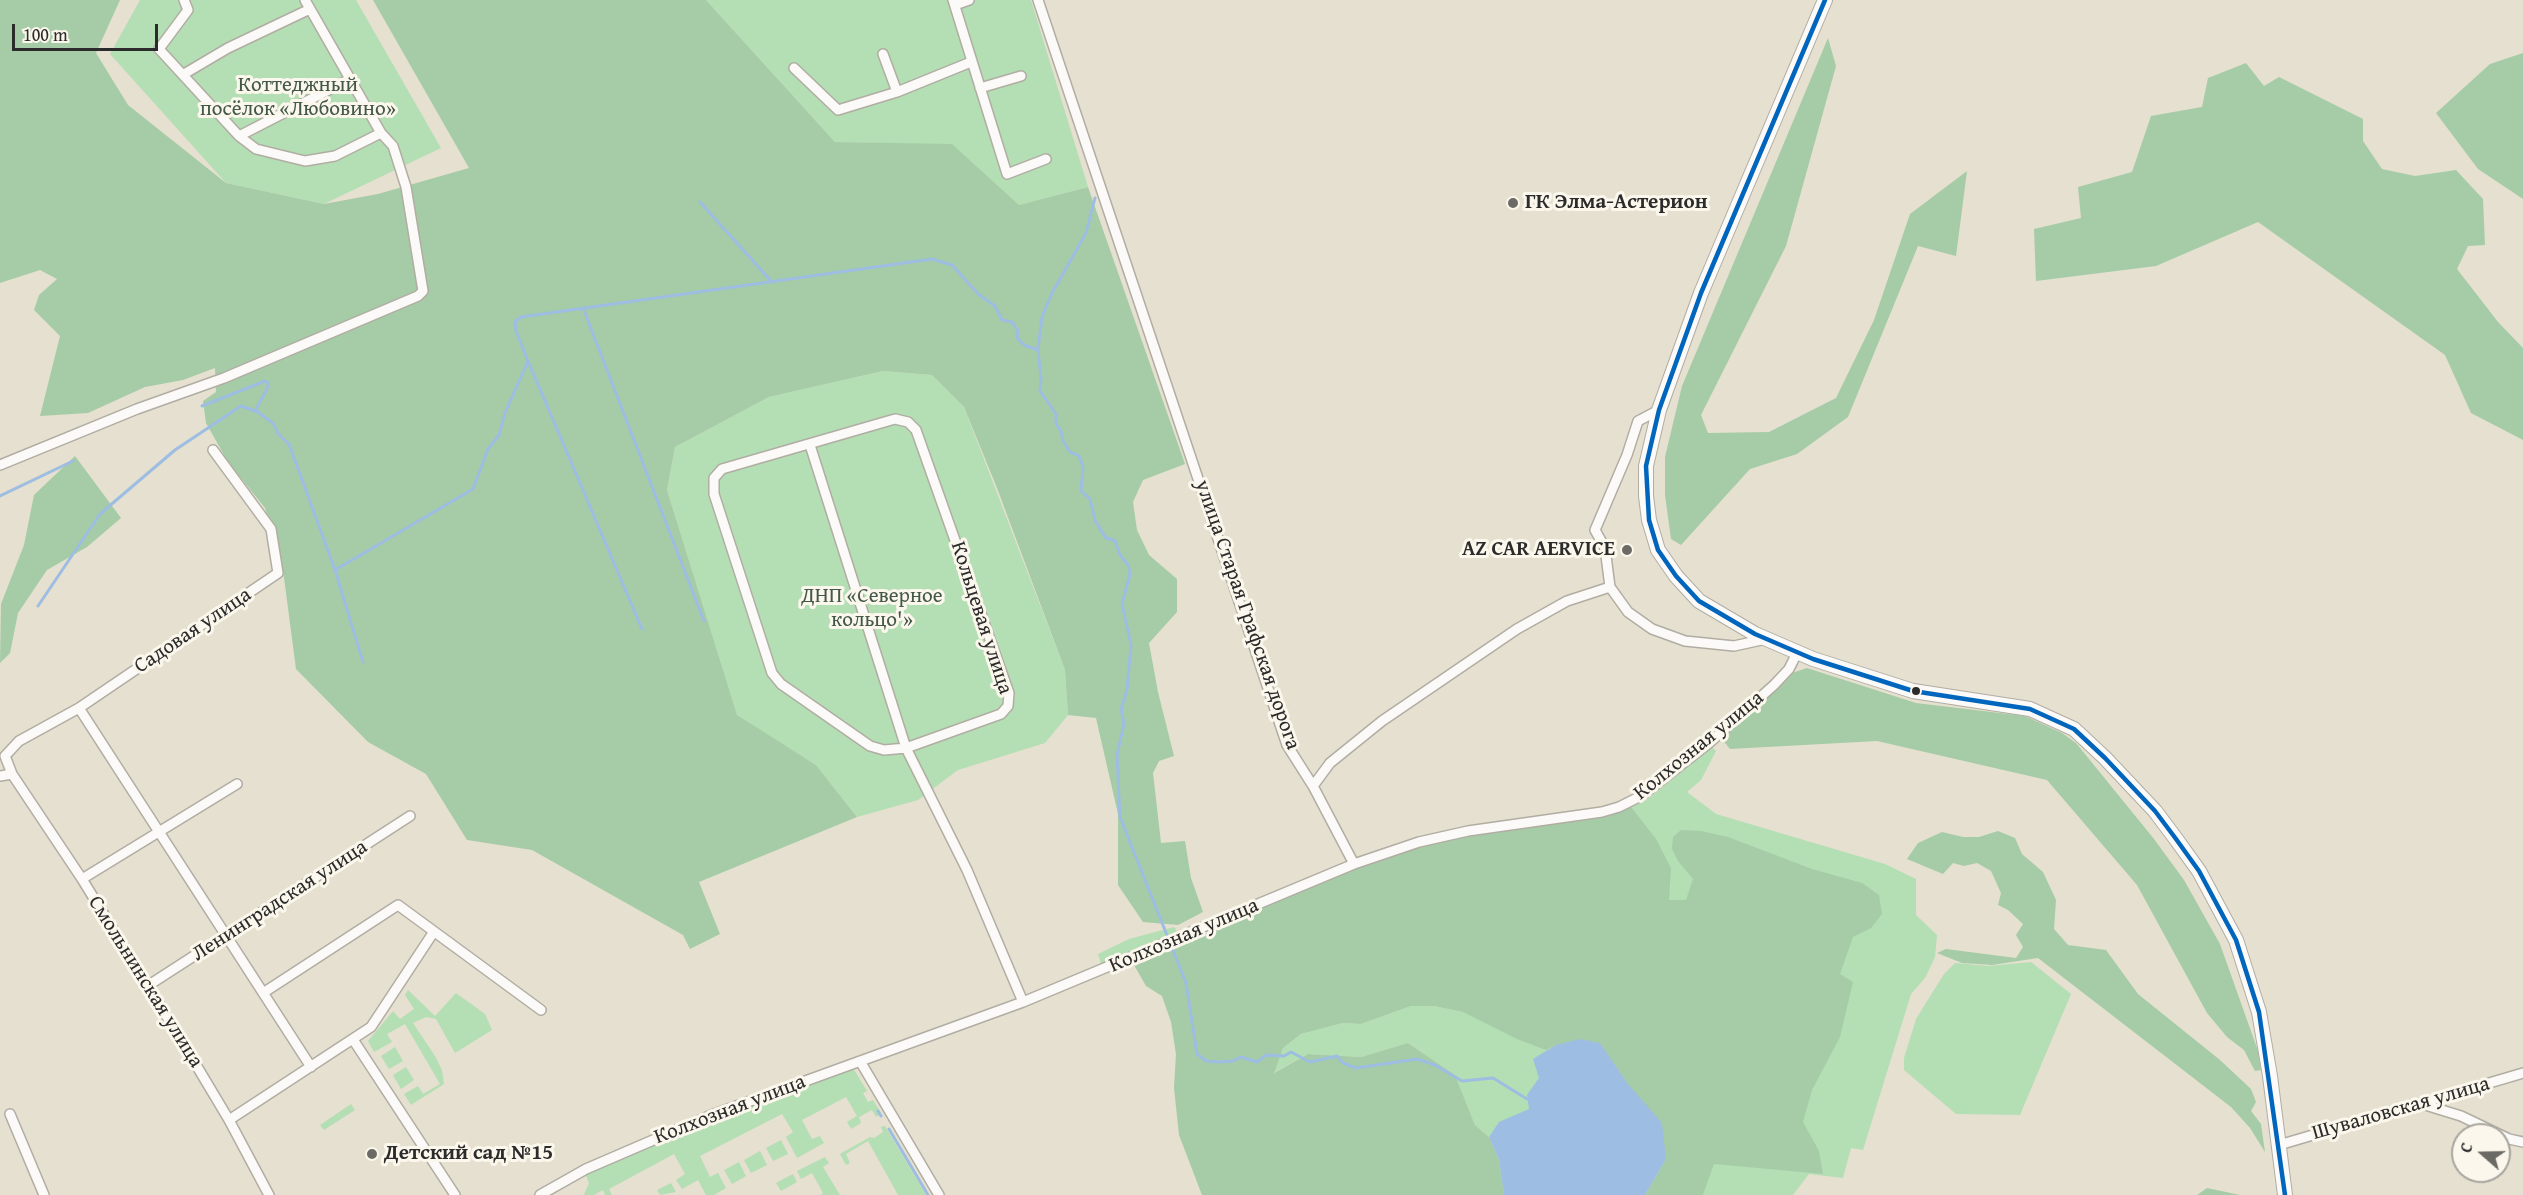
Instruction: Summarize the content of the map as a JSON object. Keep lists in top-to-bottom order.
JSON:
{
  "streets": {
    "street": [
      "улица Старая Графская дорога",
      "Кольцевая улица",
      "Садовая улица",
      "Колхозная улица",
      "Ленинградская улица",
      "Смольнинская улица",
      "Шуваловская улица"
    ]
  },
  "crossings": [
    ["улица Старая Графская дорога", "Колхозная улица"],
    ["Садовая улица", "Смольнинская улица"],
    ["Ленинградская улица", "Смольнинская улица"]
  ],
  "parks": ["Коттеджный посёлок «Любовино»", "ДНП «Северное кольцо'»"],
  "places": ["ГК Элма-Астерион", "AZ CAR AERVICE", "Детский сад №15"],
  "scale_bar": "100 m",
  "north": "left"
}
